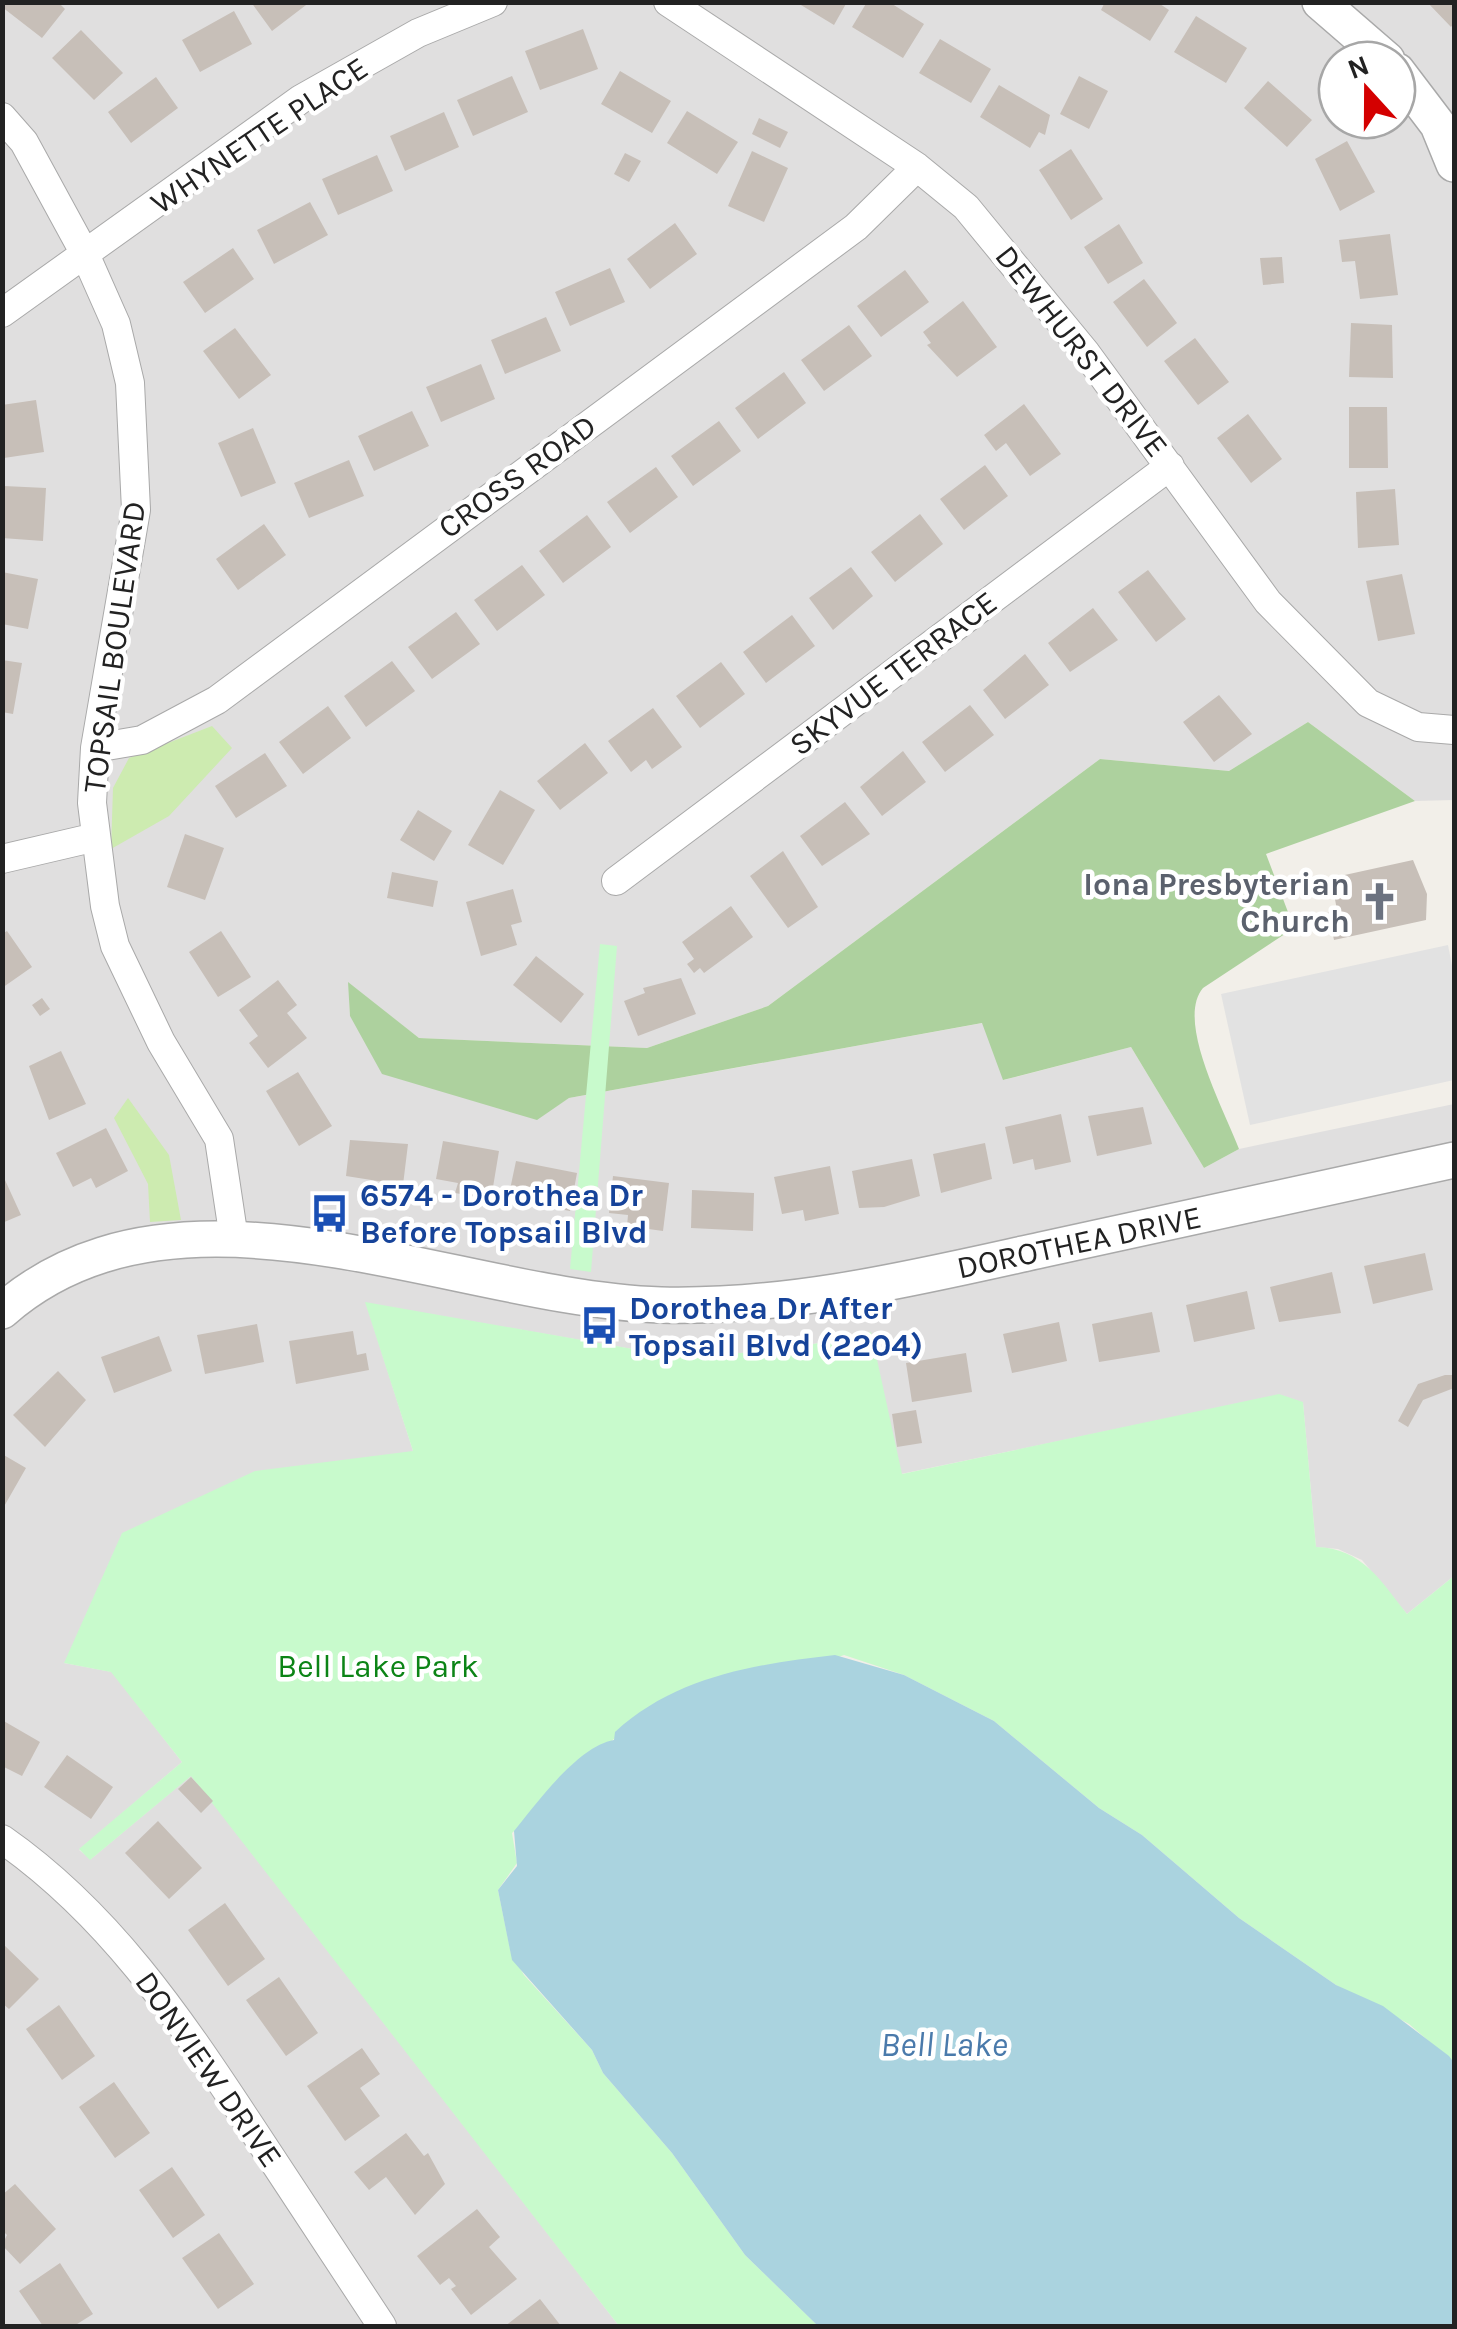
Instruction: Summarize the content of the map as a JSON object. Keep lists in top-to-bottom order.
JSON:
{
  "streets": {
    "street": [
      "WHYNETTE PLACE",
      "DEWHURST DRIVE",
      "CROSS ROAD",
      "TOPSAIL BOULEVARD",
      "SKYVUE TERRACE",
      "DOROTHEA DRIVE",
      "DONVIEW DRIVE"
    ]
  },
  "crossings": [
    ["WHYNETTE PLACE", "TOPSAIL BOULEVARD"],
    ["DEWHURST DRIVE", "CROSS ROAD"],
    ["DEWHURST DRIVE", "SKYVUE TERRACE"],
    ["CROSS ROAD", "TOPSAIL BOULEVARD"],
    ["TOPSAIL BOULEVARD", "DOROTHEA DRIVE"]
  ],
  "water": ["Bell Lake"],
  "parks": ["Bell Lake Park"],
  "places": {
    "church": ["Iona Presbyterian Church"],
    "bus stop": ["6574 - Dorothea Dr Before Topsail Blvd", "Dorothea Dr After Topsail Blvd (2204)"]
  },
  "north": "top"
}
